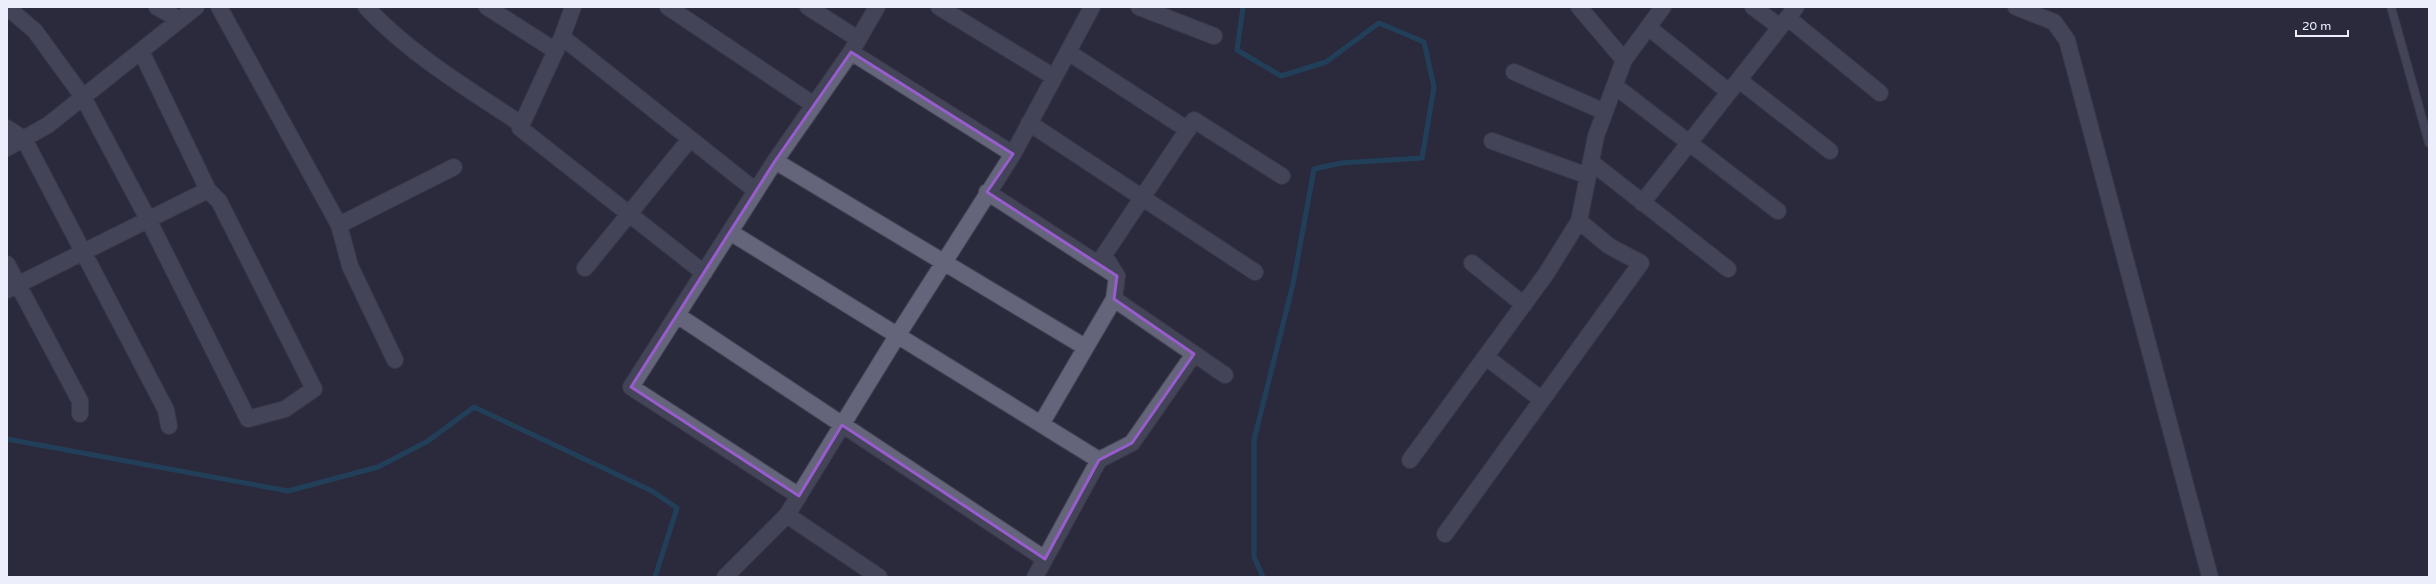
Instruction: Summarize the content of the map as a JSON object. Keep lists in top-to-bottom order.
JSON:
{
  "scale_bar": "20 m"
}
